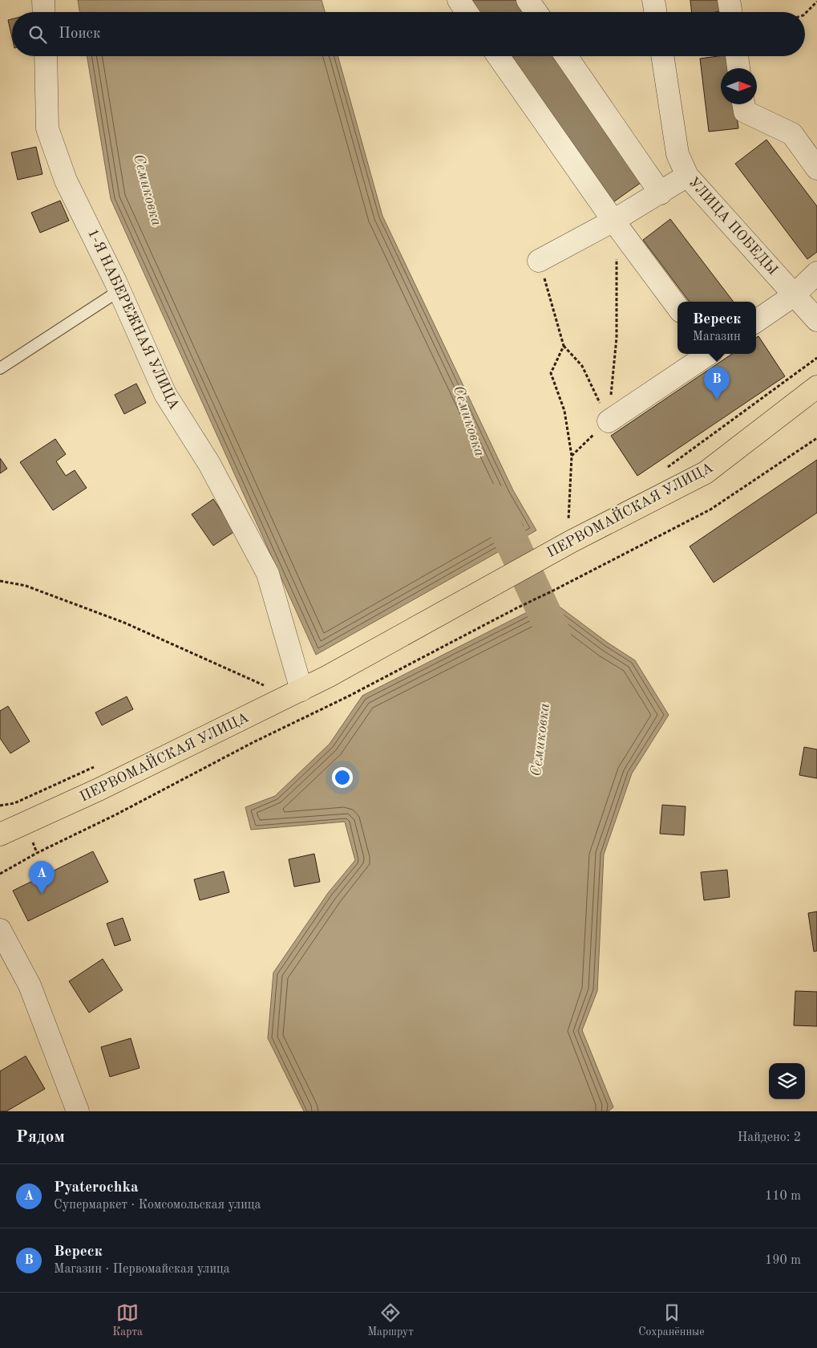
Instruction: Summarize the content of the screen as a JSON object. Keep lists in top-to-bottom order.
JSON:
{
  "streets": {
    "main road": ["ПЕРВОМАЙСКАЯ УЛИЦА"],
    "street": ["УЛИЦА ПОБЕДЫ", "1-Я НАБЕРЕЖНАЯ УЛИЦА"]
  },
  "crossings": [
    ["1-Я НАБЕРЕЖНАЯ УЛИЦА", "ПЕРВОМАЙСКАЯ УЛИЦА"]
  ],
  "water": ["Семиковка"],
  "north": "right",
  "page": {
    "search": "Поиск",
    "popup": ["Вереск", "Магазин"],
    "pins": ["B", "A"],
    "heading": ["Рядом", "Найдено: 2"],
    "list": [
      {
        "mark": "A",
        "name": "Pyaterochka",
        "note": "Супермаркет · Комсомольская улица",
        "value": "110 m"
      },
      {
        "mark": "B",
        "name": "Вереск",
        "note": "Магазин · Первомайская улица",
        "value": "190 m"
      }
    ],
    "nav": ["Карта", "Маршрут", "Сохранённые"]
  }
}
